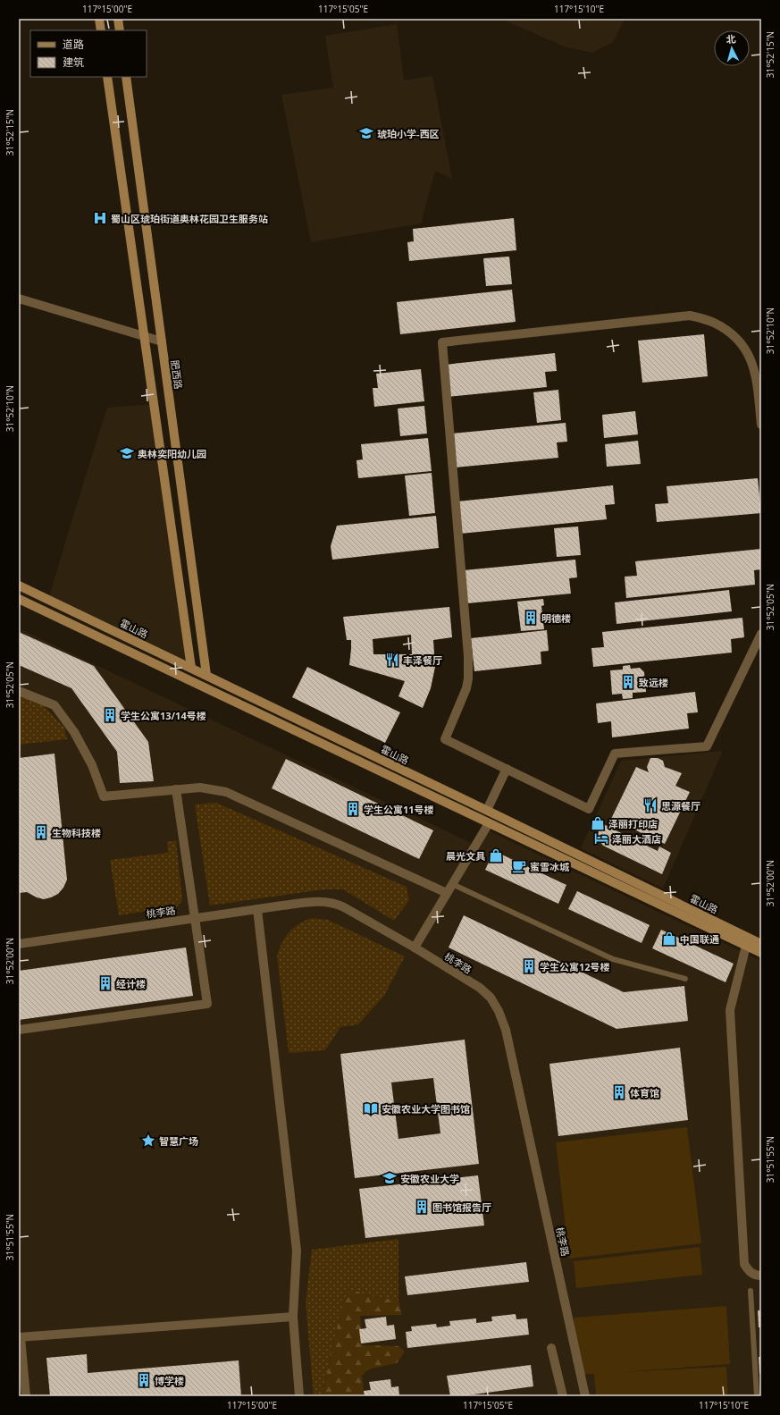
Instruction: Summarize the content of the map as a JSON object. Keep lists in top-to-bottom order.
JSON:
{
  "streets": {
    "main road": ["肥西路", "霍山路"],
    "street": ["桃李路"]
  },
  "crossings": [
    ["肥西路", "霍山路"]
  ],
  "places": {
    "school or university": ["琥珀小学-西区", "奥林奕阳幼儿园", "安徽农业大学"],
    "hospital": ["蜀山区琥珀街道奥林花园卫生服务站"],
    "building": [
      "明德楼",
      "致远楼",
      "学生公寓13/14号楼",
      "学生公寓11号楼",
      "生物科技楼",
      "学生公寓12号楼",
      "经计楼",
      "体育馆",
      "图书馆报告厅",
      "博学楼"
    ],
    "restaurant": ["丰泽餐厅", "思源餐厅"],
    "shop": ["泽丽打印店", "晨光文具", "中国联通"],
    "hotel": ["泽丽大酒店"],
    "cafe": ["蜜雪冰城"],
    "library": ["安徽农业大学图书馆"],
    "place": ["智慧广场"]
  },
  "legend": ["道路", "建筑"],
  "north": "top",
  "coordinates": [
    "117°15'00\"E",
    "117°15'05\"E",
    "117°15'10\"E",
    "31°52'15\"N",
    "31°52'10\"N",
    "31°52'05\"N",
    "31°52'00\"N",
    "31°51'55\"N"
  ]
}
